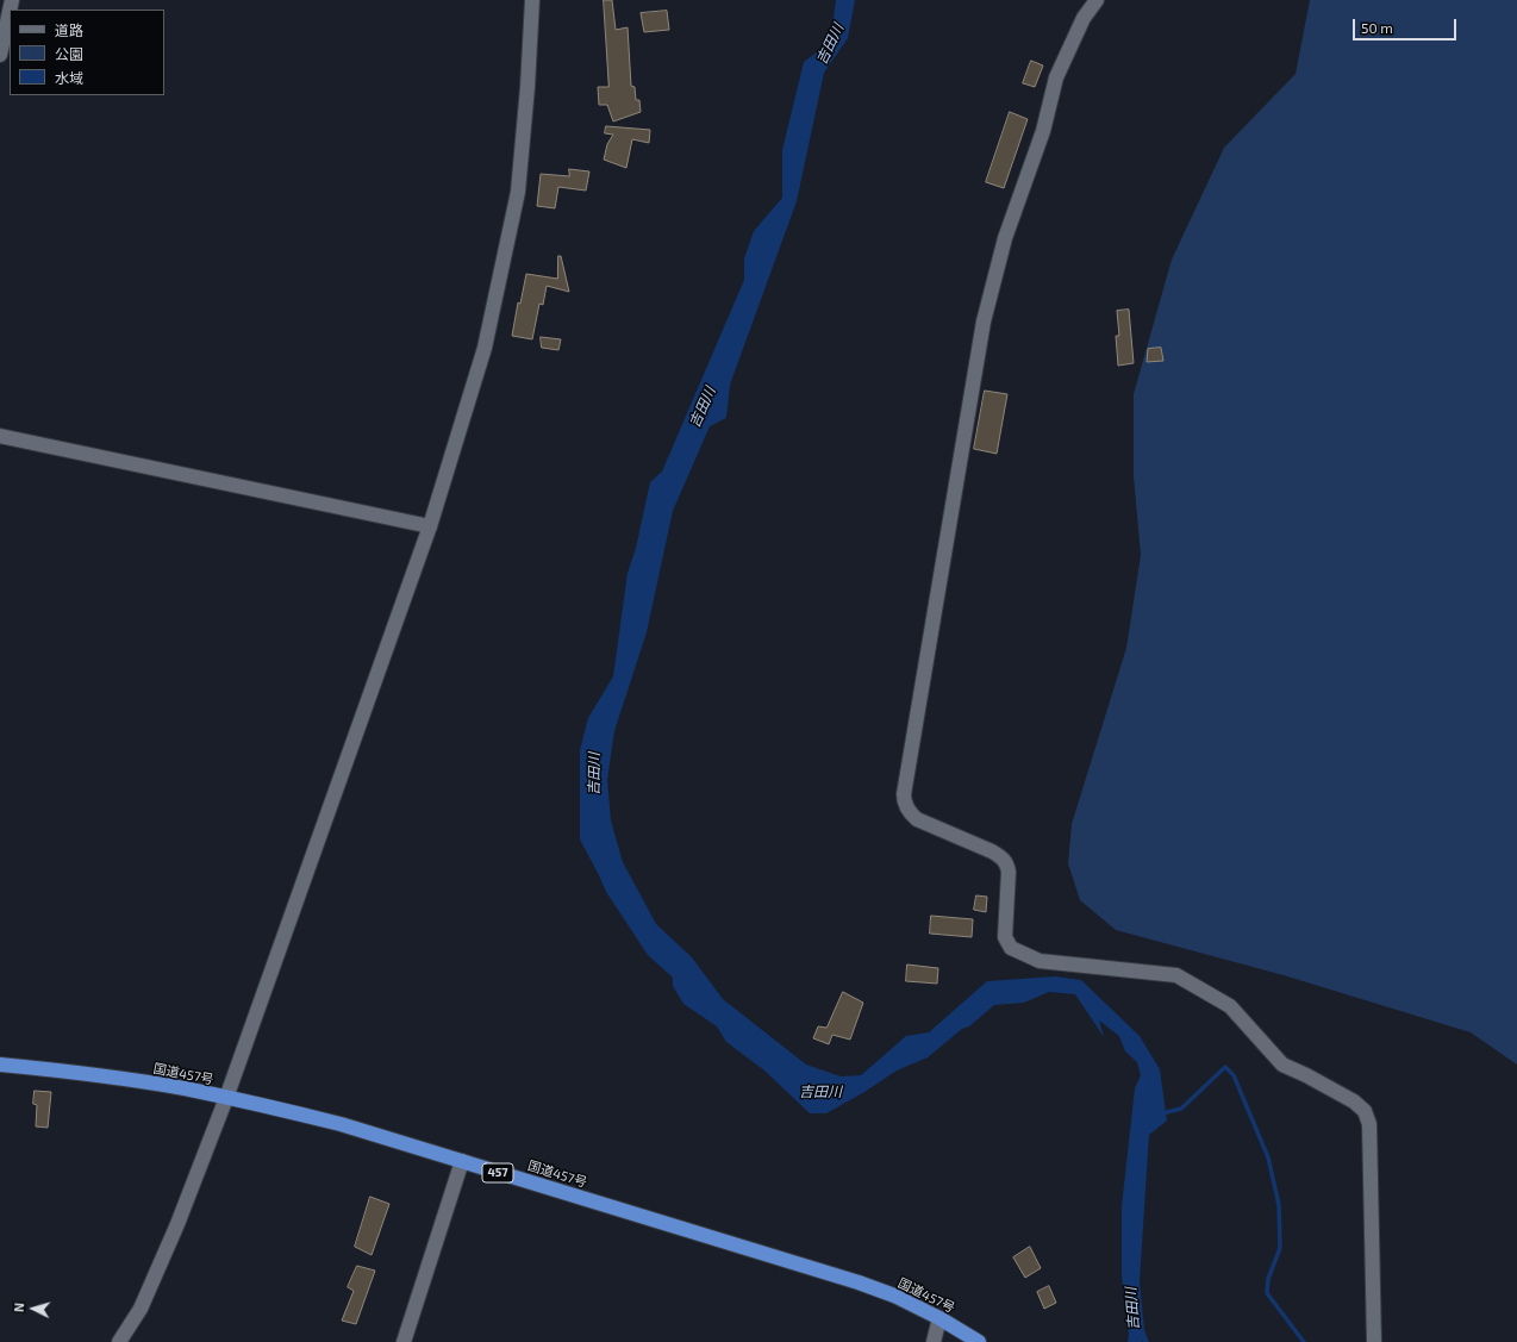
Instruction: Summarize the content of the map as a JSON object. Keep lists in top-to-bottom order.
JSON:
{
  "streets": {
    "highway": ["国道457号", "457"]
  },
  "water": ["吉田川"],
  "legend": ["道路", "公園", "水域"],
  "scale_bar": "50 m",
  "north": "left"
}
